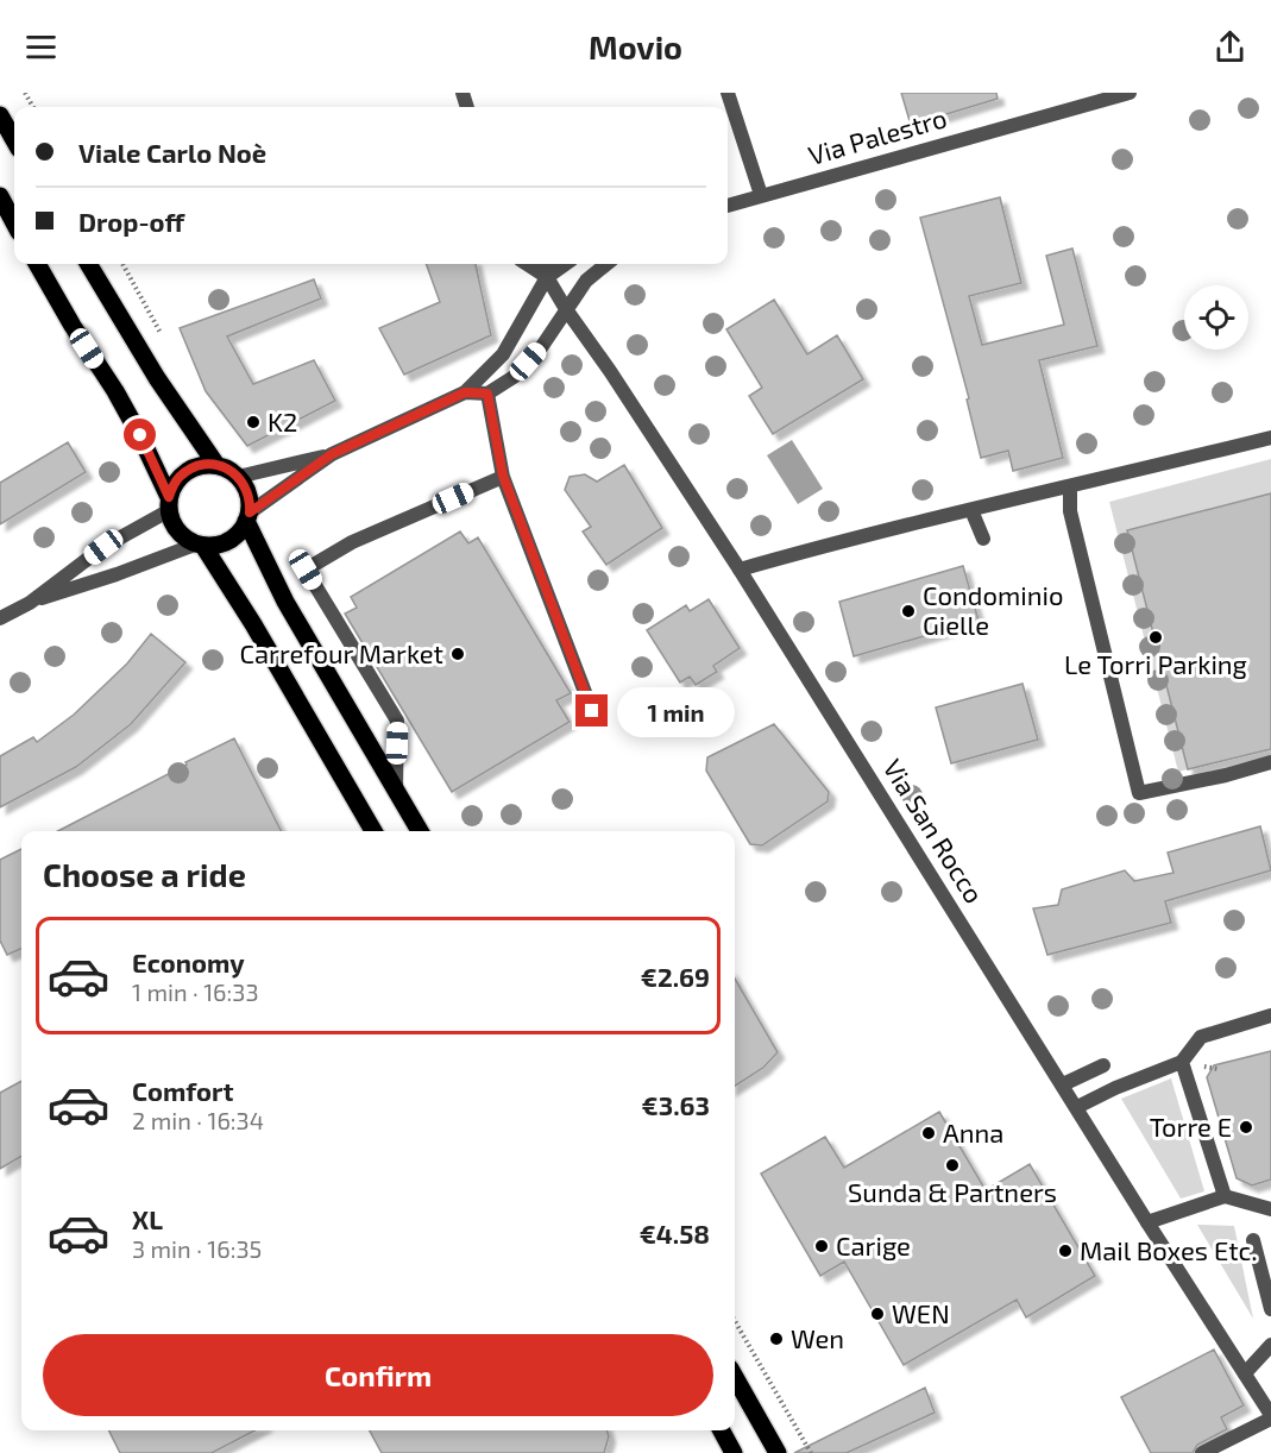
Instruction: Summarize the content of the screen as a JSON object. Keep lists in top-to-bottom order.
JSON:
{
  "streets": {
    "street": ["Via Palestro", "Via San Rocco"]
  },
  "places": [
    "K2",
    "Condominio Gielle",
    "Le Torri Parking",
    "Carrefour Market",
    "Torre E",
    "Anna",
    "Sunda & Partners",
    "Carige",
    "Mail Boxes Etc.",
    "WEN",
    "Wen"
  ],
  "page": {
    "header": "Movio",
    "banner": ["Viale Carlo Noè", "Drop-off"],
    "bubble": "1 min",
    "heading": "Choose a ride",
    "list": [
      {
        "name": "Economy",
        "note": "1 min · 16:33",
        "value": "€2.69"
      },
      {
        "name": "Comfort",
        "note": "2 min · 16:34",
        "value": "€3.63"
      },
      {
        "name": "XL",
        "note": "3 min · 16:35",
        "value": "€4.58"
      }
    ],
    "buttons": "Confirm"
  }
}
